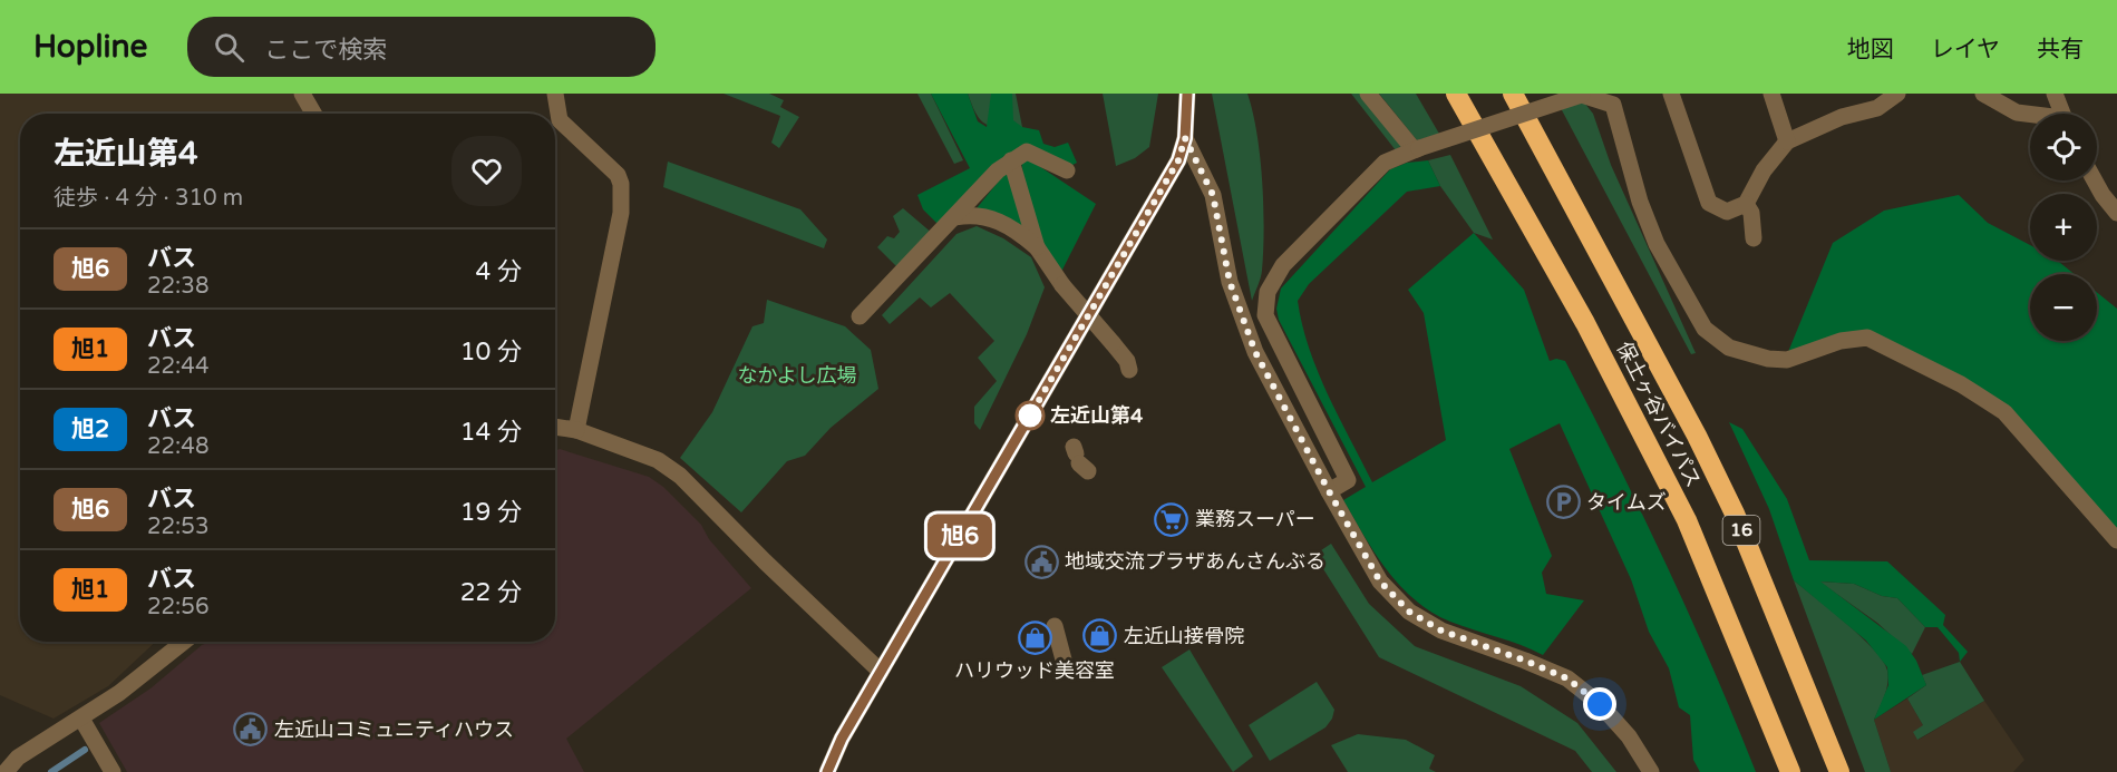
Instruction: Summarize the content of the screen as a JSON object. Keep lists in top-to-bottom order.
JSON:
{
  "streets": {
    "highway": ["保土ヶ谷バイパス", "16"]
  },
  "parks": ["なかよし広場"],
  "places": {
    "other": ["左近山第4"],
    "parking": ["タイムズ"],
    "supermarket": ["業務スーパー"],
    "public building": ["地域交流プラザあんさんぶる", "左近山コミュニティハウス"],
    "shop": ["左近山接骨院", "ハリウッド美容室"]
  },
  "lines": ["bus line 旭6"],
  "page": {
    "header": "Hopline",
    "search": "ここで検索",
    "nav": ["地図", "レイヤ", "共有"],
    "on_map": "旭6",
    "map_buttons": ["+", "−"],
    "heading": ["左近山第4", "徒歩 · 4 分 · 310 m"],
    "list": [
      {
        "mark": "旭6",
        "name": "バス",
        "note": "22:38",
        "value": "4 分"
      },
      {
        "mark": "旭1",
        "name": "バス",
        "note": "22:44",
        "value": "10 分"
      },
      {
        "mark": "旭2",
        "name": "バス",
        "note": "22:48",
        "value": "14 分"
      },
      {
        "mark": "旭6",
        "name": "バス",
        "note": "22:53",
        "value": "19 分"
      },
      {
        "mark": "旭1",
        "name": "バス",
        "note": "22:56",
        "value": "22 分"
      }
    ]
  }
}
